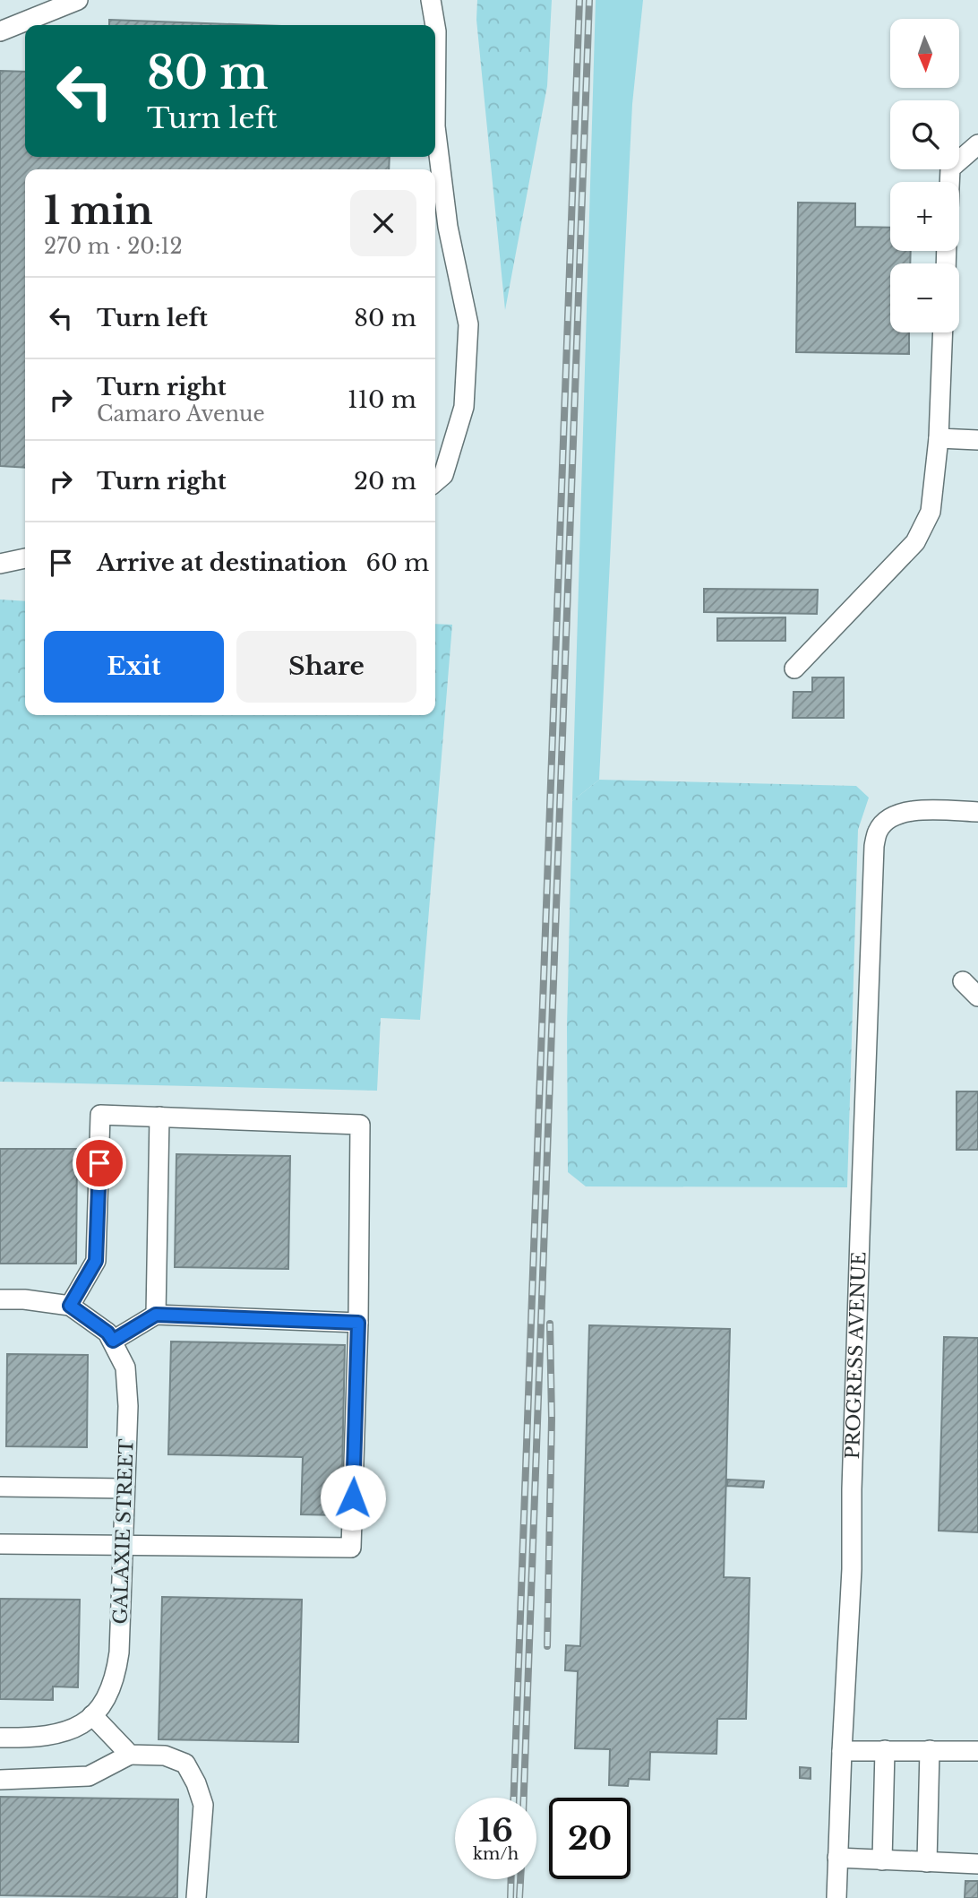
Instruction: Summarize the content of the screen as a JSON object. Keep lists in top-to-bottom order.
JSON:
{
  "streets": {
    "street": ["PROGRESS AVENUE", "GALAXIE STREET"]
  },
  "north": "bottom",
  "page": {
    "map_buttons": ["+", "−"],
    "turn": ["80 m", "Turn left"],
    "heading": ["1 min", "270 m · 20:12"],
    "list": [
      {
        "name": "Turn left",
        "value": "80 m"
      },
      {
        "name": "Turn right",
        "note": "Camaro Avenue",
        "value": "110 m"
      },
      {
        "name": "Turn right",
        "value": "20 m"
      },
      {
        "name": "Arrive at destination",
        "value": "60 m"
      }
    ],
    "buttons": ["Exit", "Share"],
    "speed": "16 km/h",
    "limit": "20"
  }
}
